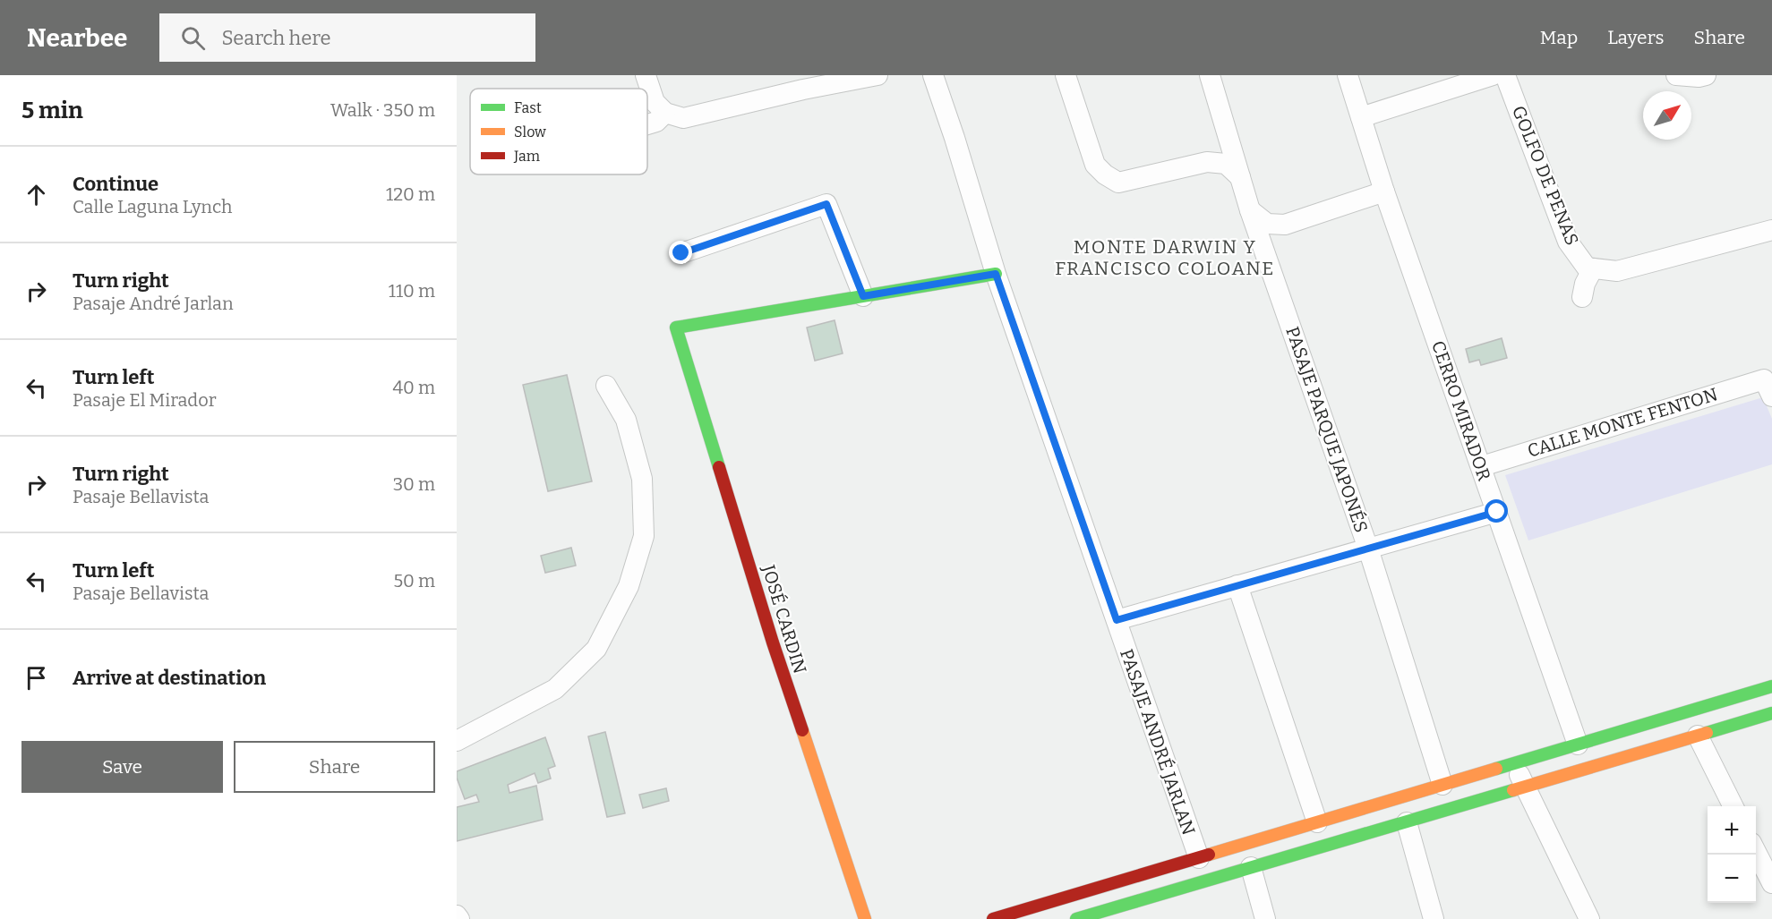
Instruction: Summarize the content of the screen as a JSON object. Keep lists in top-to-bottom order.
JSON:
{
  "streets": {
    "street": [
      "GOLFO DE PENAS",
      "CERRO MIRADOR",
      "CALLE MONTE FENTON",
      "PASAJE PARQUE JAPONÉS",
      "JOSÉ CARDIN",
      "PASAJE ANDRÉ JARLAN"
    ]
  },
  "crossings": [
    ["CERRO MIRADOR", "CALLE MONTE FENTON"]
  ],
  "districts": ["MONTE DARWIN Y FRANCISCO COLOANE"],
  "legend": ["Fast", "Slow", "Jam"],
  "north": "top right",
  "page": {
    "header": "Nearbee",
    "search": "Search here",
    "nav": ["Map", "Layers", "Share"],
    "heading": ["5 min", "Walk · 350 m"],
    "list": [
      ["Continue", "Calle Laguna Lynch", "120 m"],
      ["Turn right", "Pasaje André Jarlan", "110 m"],
      ["Turn left", "Pasaje El Mirador", "40 m"],
      ["Turn right", "Pasaje Bellavista", "30 m"],
      ["Turn left", "Pasaje Bellavista", "50 m"],
      "Arrive at destination"
    ],
    "buttons": ["Save", "Share"],
    "map_buttons": ["+", "−"]
  }
}
